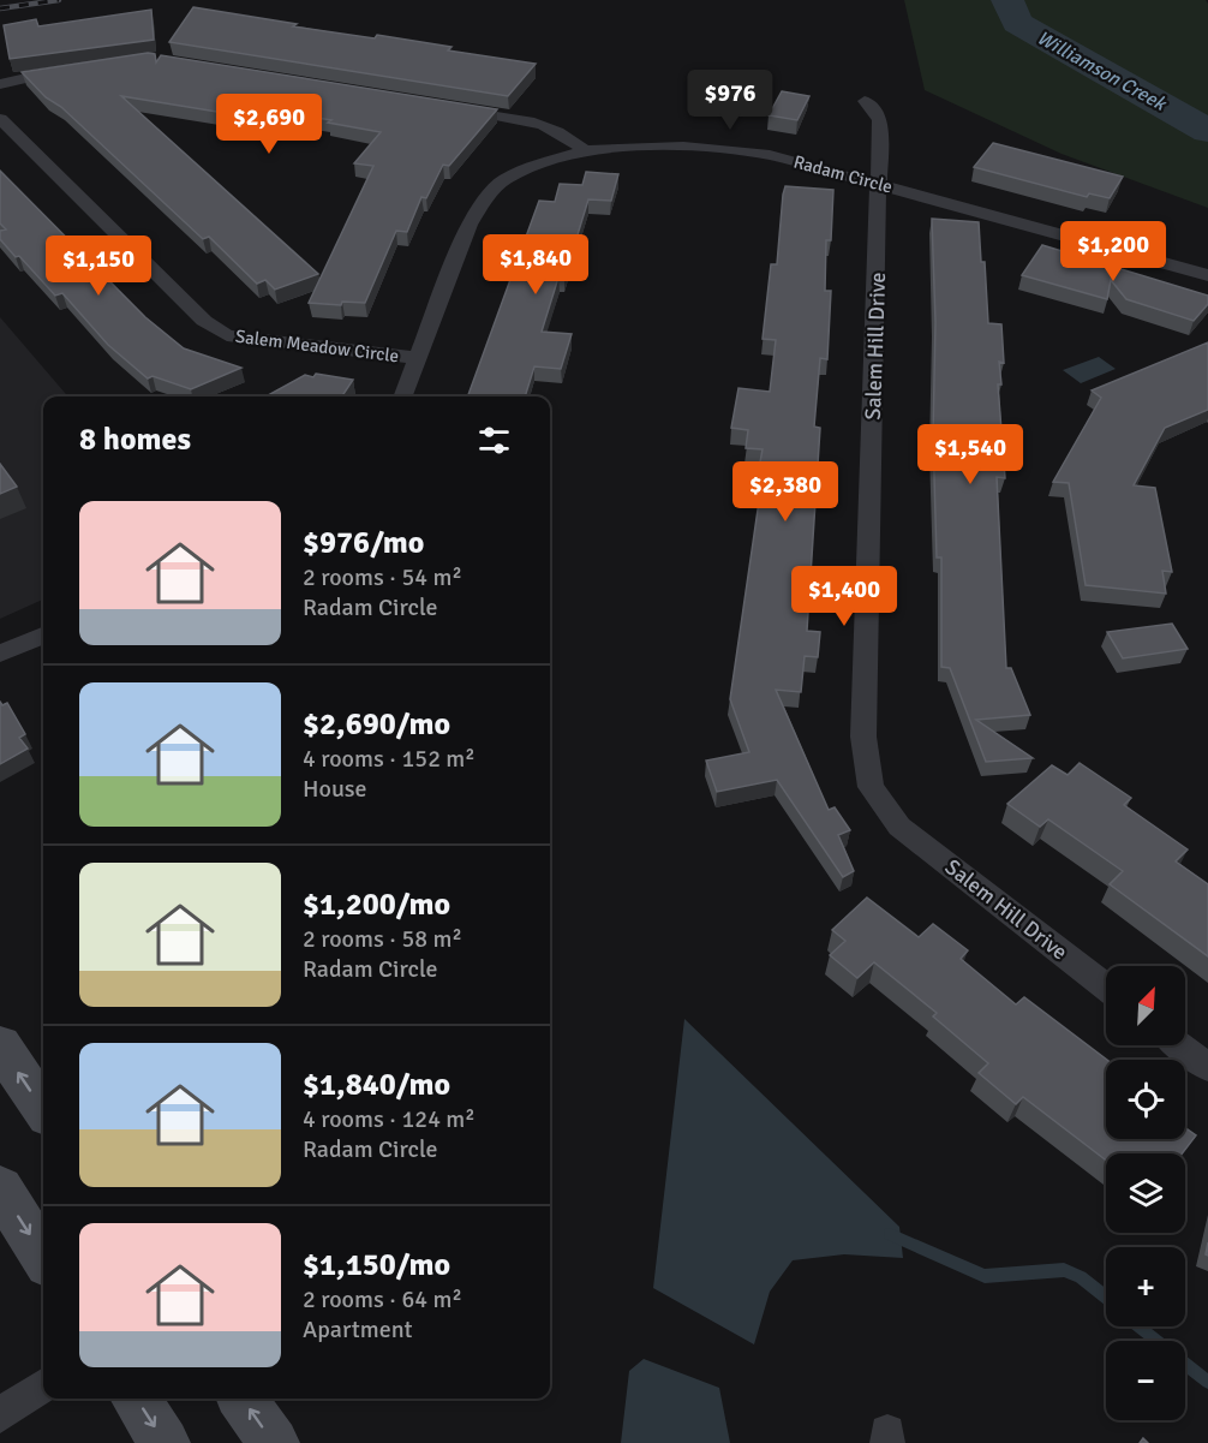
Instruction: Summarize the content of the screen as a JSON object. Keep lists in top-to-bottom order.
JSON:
{
  "streets": {
    "street": ["Radam Circle", "Salem Meadow Circle", "Salem Hill Drive"]
  },
  "crossings": [
    ["Radam Circle", "Salem Meadow Circle"],
    ["Radam Circle", "Salem Hill Drive"]
  ],
  "water": ["Williamson Creek"],
  "north": "top right",
  "page": {
    "price": [
      "$976",
      "$2,690",
      "$1,200",
      "$1,840",
      "$1,150",
      "$1,540",
      "$2,380",
      "$1,400"
    ],
    "heading": "8 homes",
    "list": [
      {
        "name": "$976/mo",
        "note": "2 rooms · 54 m² · Radam Circle"
      },
      {
        "name": "$2,690/mo",
        "note": "4 rooms · 152 m² · House"
      },
      {
        "name": "$1,200/mo",
        "note": "2 rooms · 58 m² · Radam Circle"
      },
      {
        "name": "$1,840/mo",
        "note": "4 rooms · 124 m² · Radam Circle"
      },
      {
        "name": "$1,150/mo",
        "note": "2 rooms · 64 m² · Apartment"
      }
    ],
    "map_buttons": ["+", "−"]
  }
}
